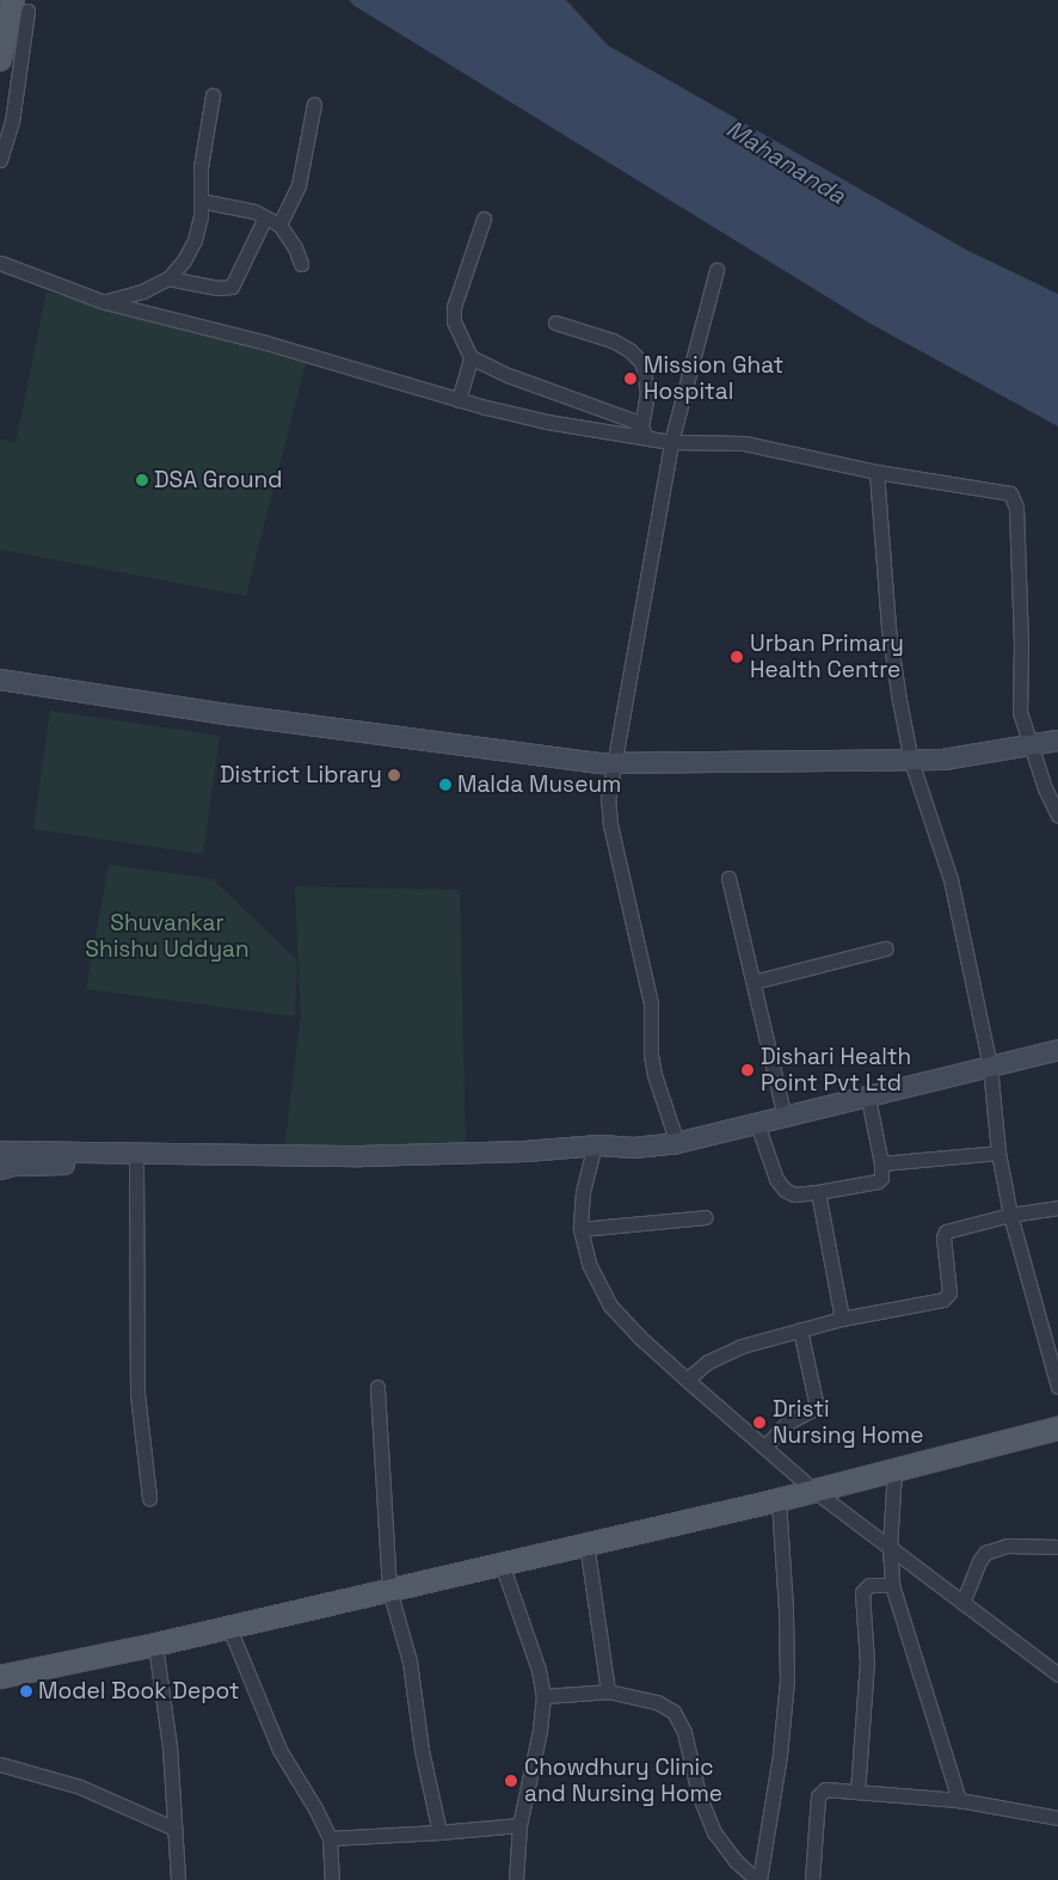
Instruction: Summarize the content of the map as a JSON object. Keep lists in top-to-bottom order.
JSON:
{
  "water": ["Mahananda"],
  "parks": ["Shuvankar Shishu Uddyan"],
  "places": [
    "Mission Ghat Hospital",
    "DSA Ground",
    "Urban Primary Health Centre",
    "District Library",
    "Malda Museum",
    "Dishari Health Point Pvt Ltd",
    "Dristi Nursing Home",
    "Model Book Depot",
    "Chowdhury Clinic and Nursing Home"
  ]
}
